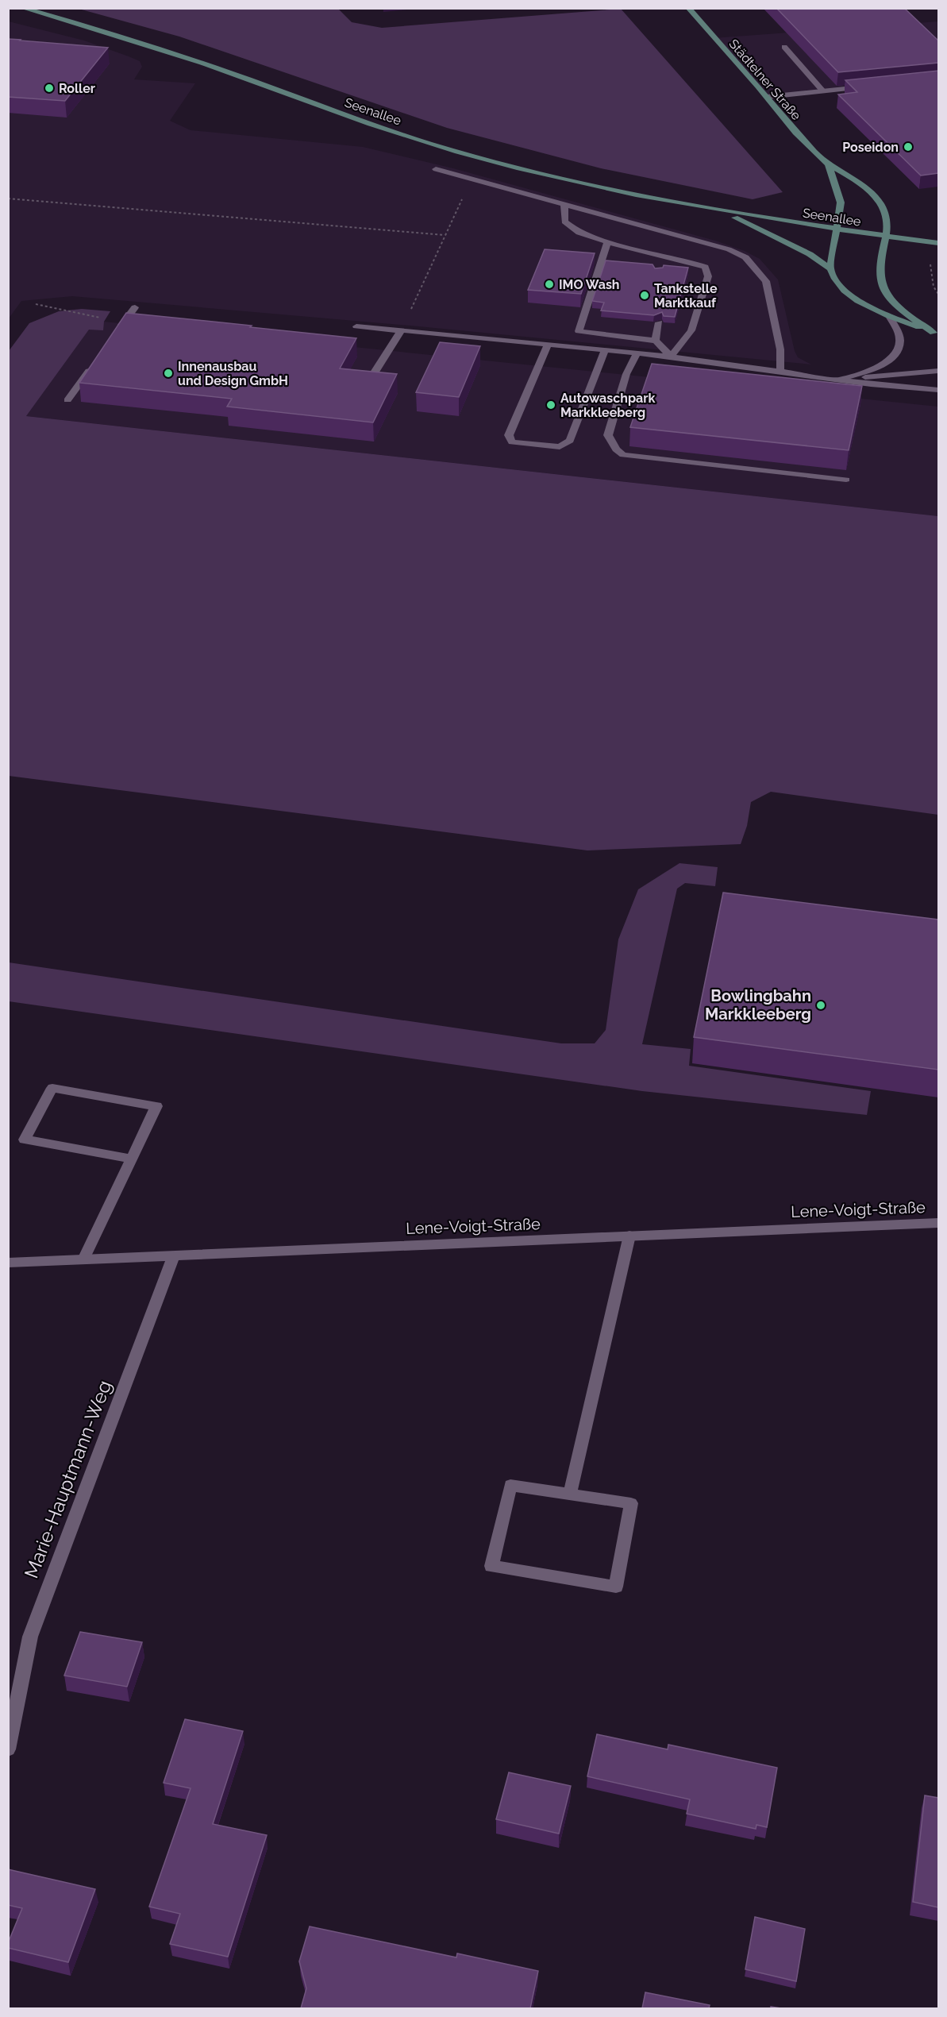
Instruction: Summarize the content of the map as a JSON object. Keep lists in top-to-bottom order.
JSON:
{
  "streets": {
    "street": [
      "Städtelner Straße",
      "Seenallee",
      "Lene-Voigt-Straße",
      "Marie-Hauptmann-Weg"
    ]
  },
  "crossings": [
    ["Städtelner Straße", "Seenallee"],
    ["Lene-Voigt-Straße", "Marie-Hauptmann-Weg"]
  ],
  "places": [
    "Roller",
    "Poseidon",
    "IMO Wash",
    "Tankstelle Marktkauf",
    "Innenausbau und Design GmbH",
    "Autowaschpark Markkleeberg",
    "Bowlingbahn Markkleeberg"
  ]
}
